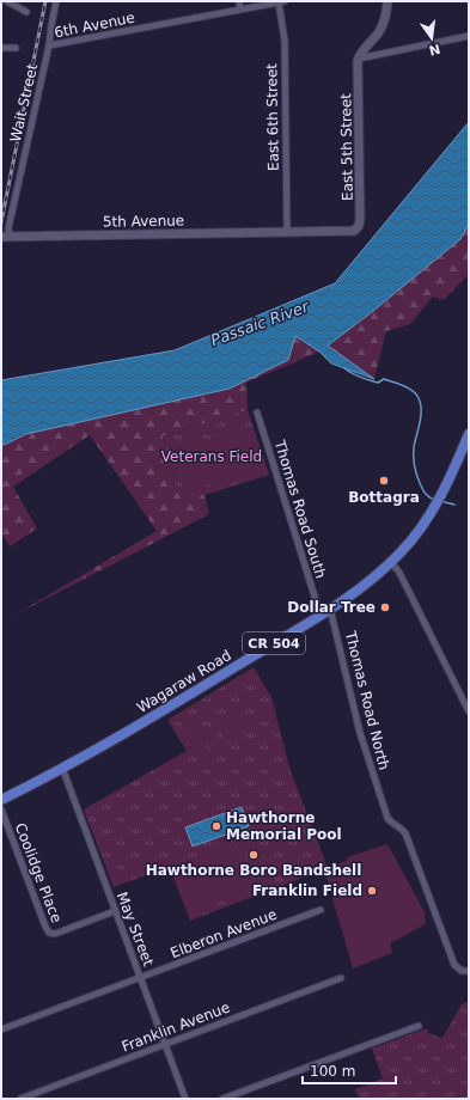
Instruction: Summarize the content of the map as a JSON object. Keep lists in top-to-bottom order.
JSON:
{
  "streets": {
    "main road": [
      "East 5th Street",
      "5th Avenue",
      "CR 504",
      "Wagaraw Road"
    ],
    "street": [
      "6th Avenue",
      "Wait Street",
      "East 6th Street",
      "Thomas Road South",
      "Thomas Road North",
      "Coolidge Place",
      "May Street",
      "Elberon Avenue",
      "Franklin Avenue"
    ]
  },
  "crossings": [
    ["6th Avenue", "Wait Street"],
    ["6th Avenue", "East 6th Street"],
    ["Wait Street", "5th Avenue"],
    ["East 6th Street", "East 5th Street"],
    ["East 6th Street", "5th Avenue"],
    ["East 5th Street", "5th Avenue"],
    ["Thomas Road South", "Wagaraw Road"],
    ["Thomas Road South", "Thomas Road North"],
    ["Wagaraw Road", "Thomas Road North"],
    ["Wagaraw Road", "May Street"],
    ["Coolidge Place", "May Street"],
    ["May Street", "Elberon Avenue"],
    ["May Street", "Franklin Avenue"]
  ],
  "water": ["Passaic River"],
  "parks": ["Veterans Field"],
  "places": [
    "Bottagra",
    "Dollar Tree",
    "Hawthorne Memorial Pool",
    "Hawthorne Boro Bandshell",
    "Franklin Field"
  ],
  "scale_bar": "100 m",
  "north": "bottom"
}
